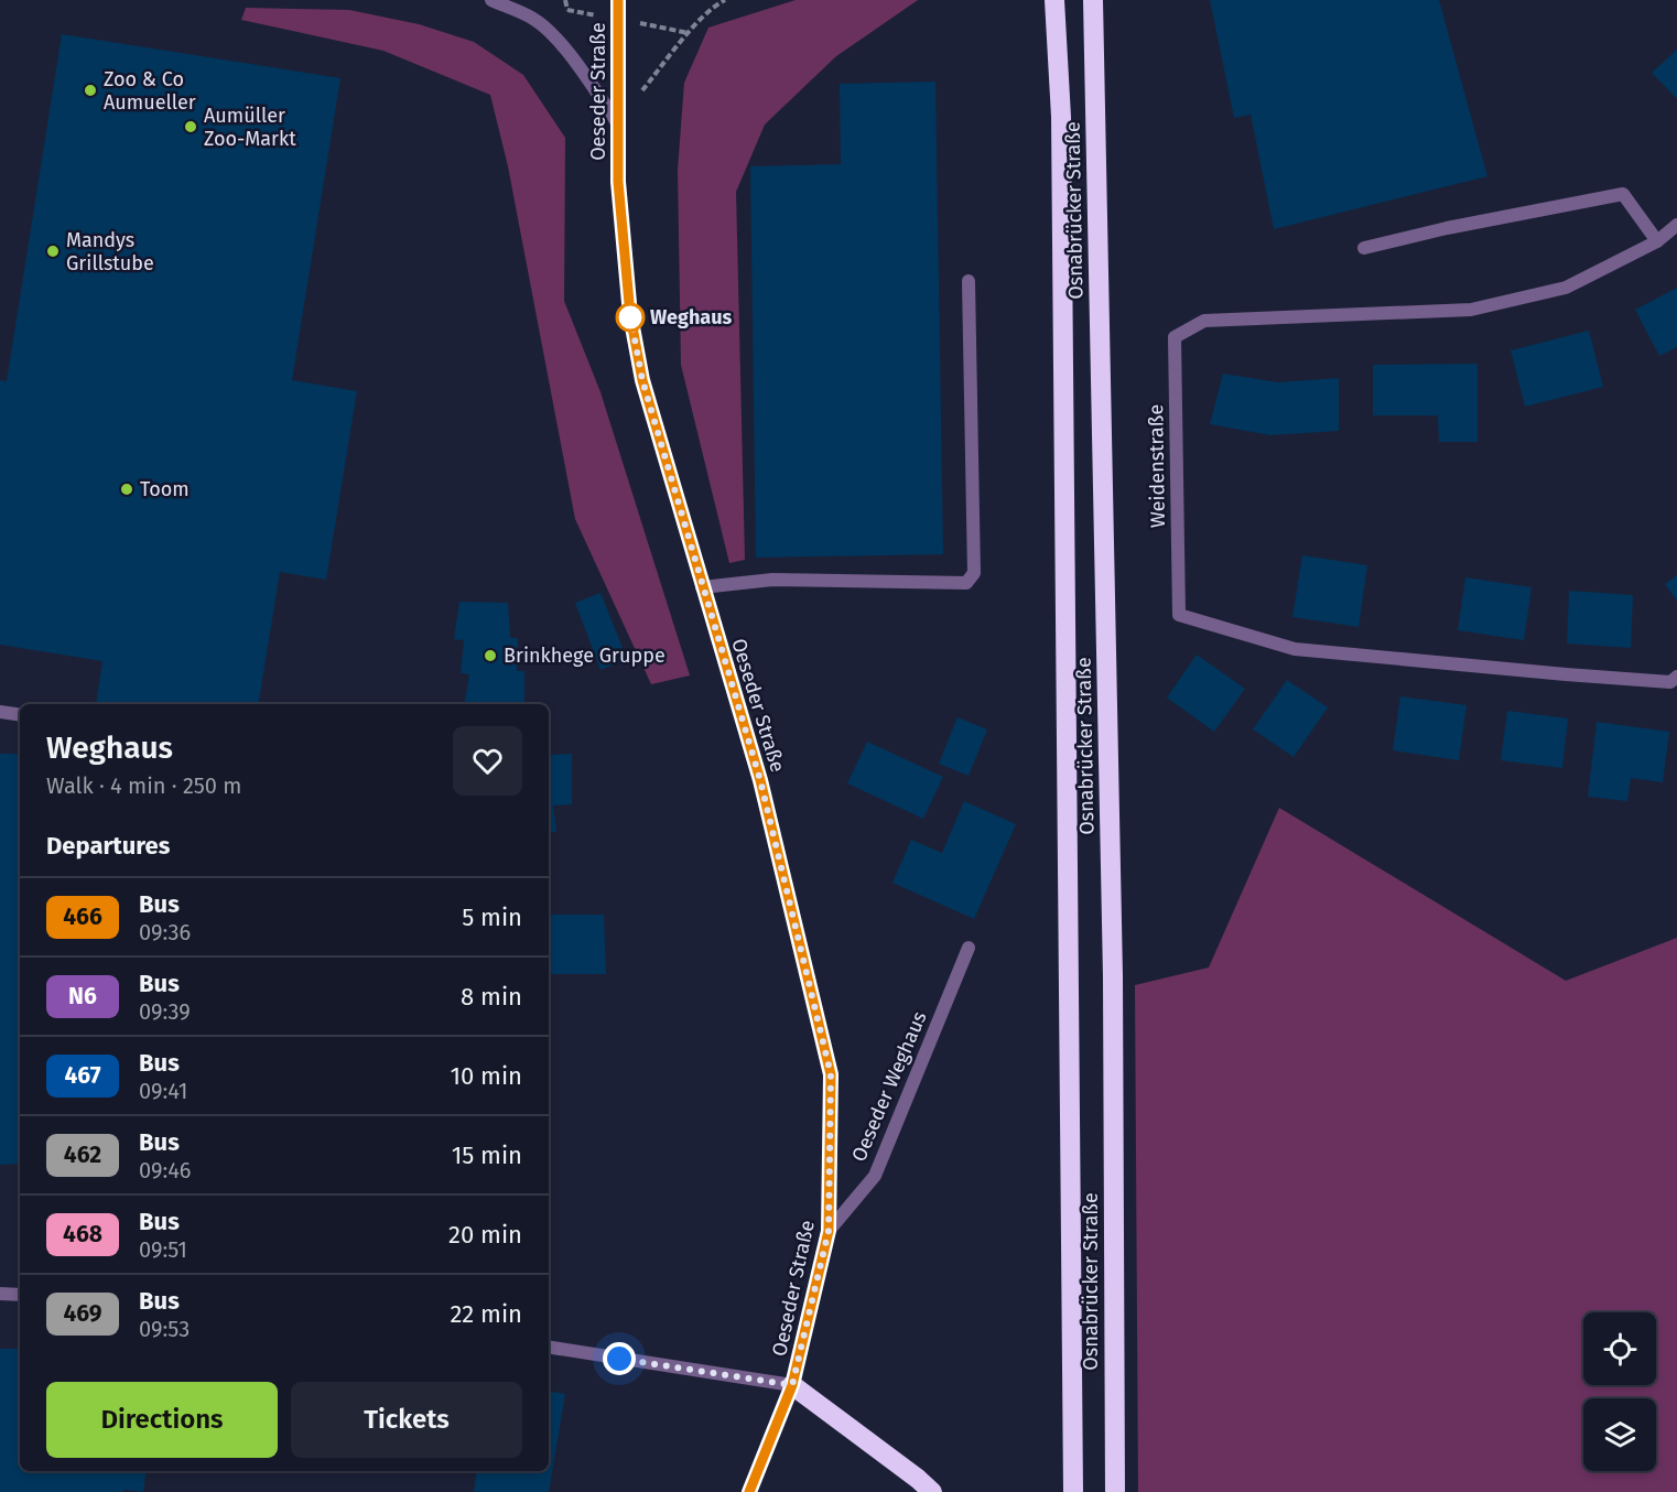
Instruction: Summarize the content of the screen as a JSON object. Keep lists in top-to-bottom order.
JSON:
{
  "streets": {
    "highway": ["Osnabrücker Straße"],
    "street": ["Oeseder Straße", "Weidenstraße", "Oeseder Weghaus"]
  },
  "crossings": [
    ["Oeseder Straße", "Oeseder Weghaus"]
  ],
  "places": [
    "Zoo & Co Aumueller",
    "Aumüller Zoo-Markt",
    "Mandys Grillstube",
    "Weghaus",
    "Toom",
    "Brinkhege Gruppe"
  ],
  "lines": ["bus line 466"],
  "page": {
    "heading": [
      ["Weghaus", "Walk · 4 min · 250 m"],
      "Departures"
    ],
    "list": [
      {
        "mark": "466",
        "name": "Bus",
        "note": "09:36",
        "value": "5 min"
      },
      {
        "mark": "N6",
        "name": "Bus",
        "note": "09:39",
        "value": "8 min"
      },
      {
        "mark": "467",
        "name": "Bus",
        "note": "09:41",
        "value": "10 min"
      },
      {
        "mark": "462",
        "name": "Bus",
        "note": "09:46",
        "value": "15 min"
      },
      {
        "mark": "468",
        "name": "Bus",
        "note": "09:51",
        "value": "20 min"
      },
      {
        "mark": "469",
        "name": "Bus",
        "note": "09:53",
        "value": "22 min"
      }
    ],
    "buttons": ["Directions", "Tickets"]
  }
}
